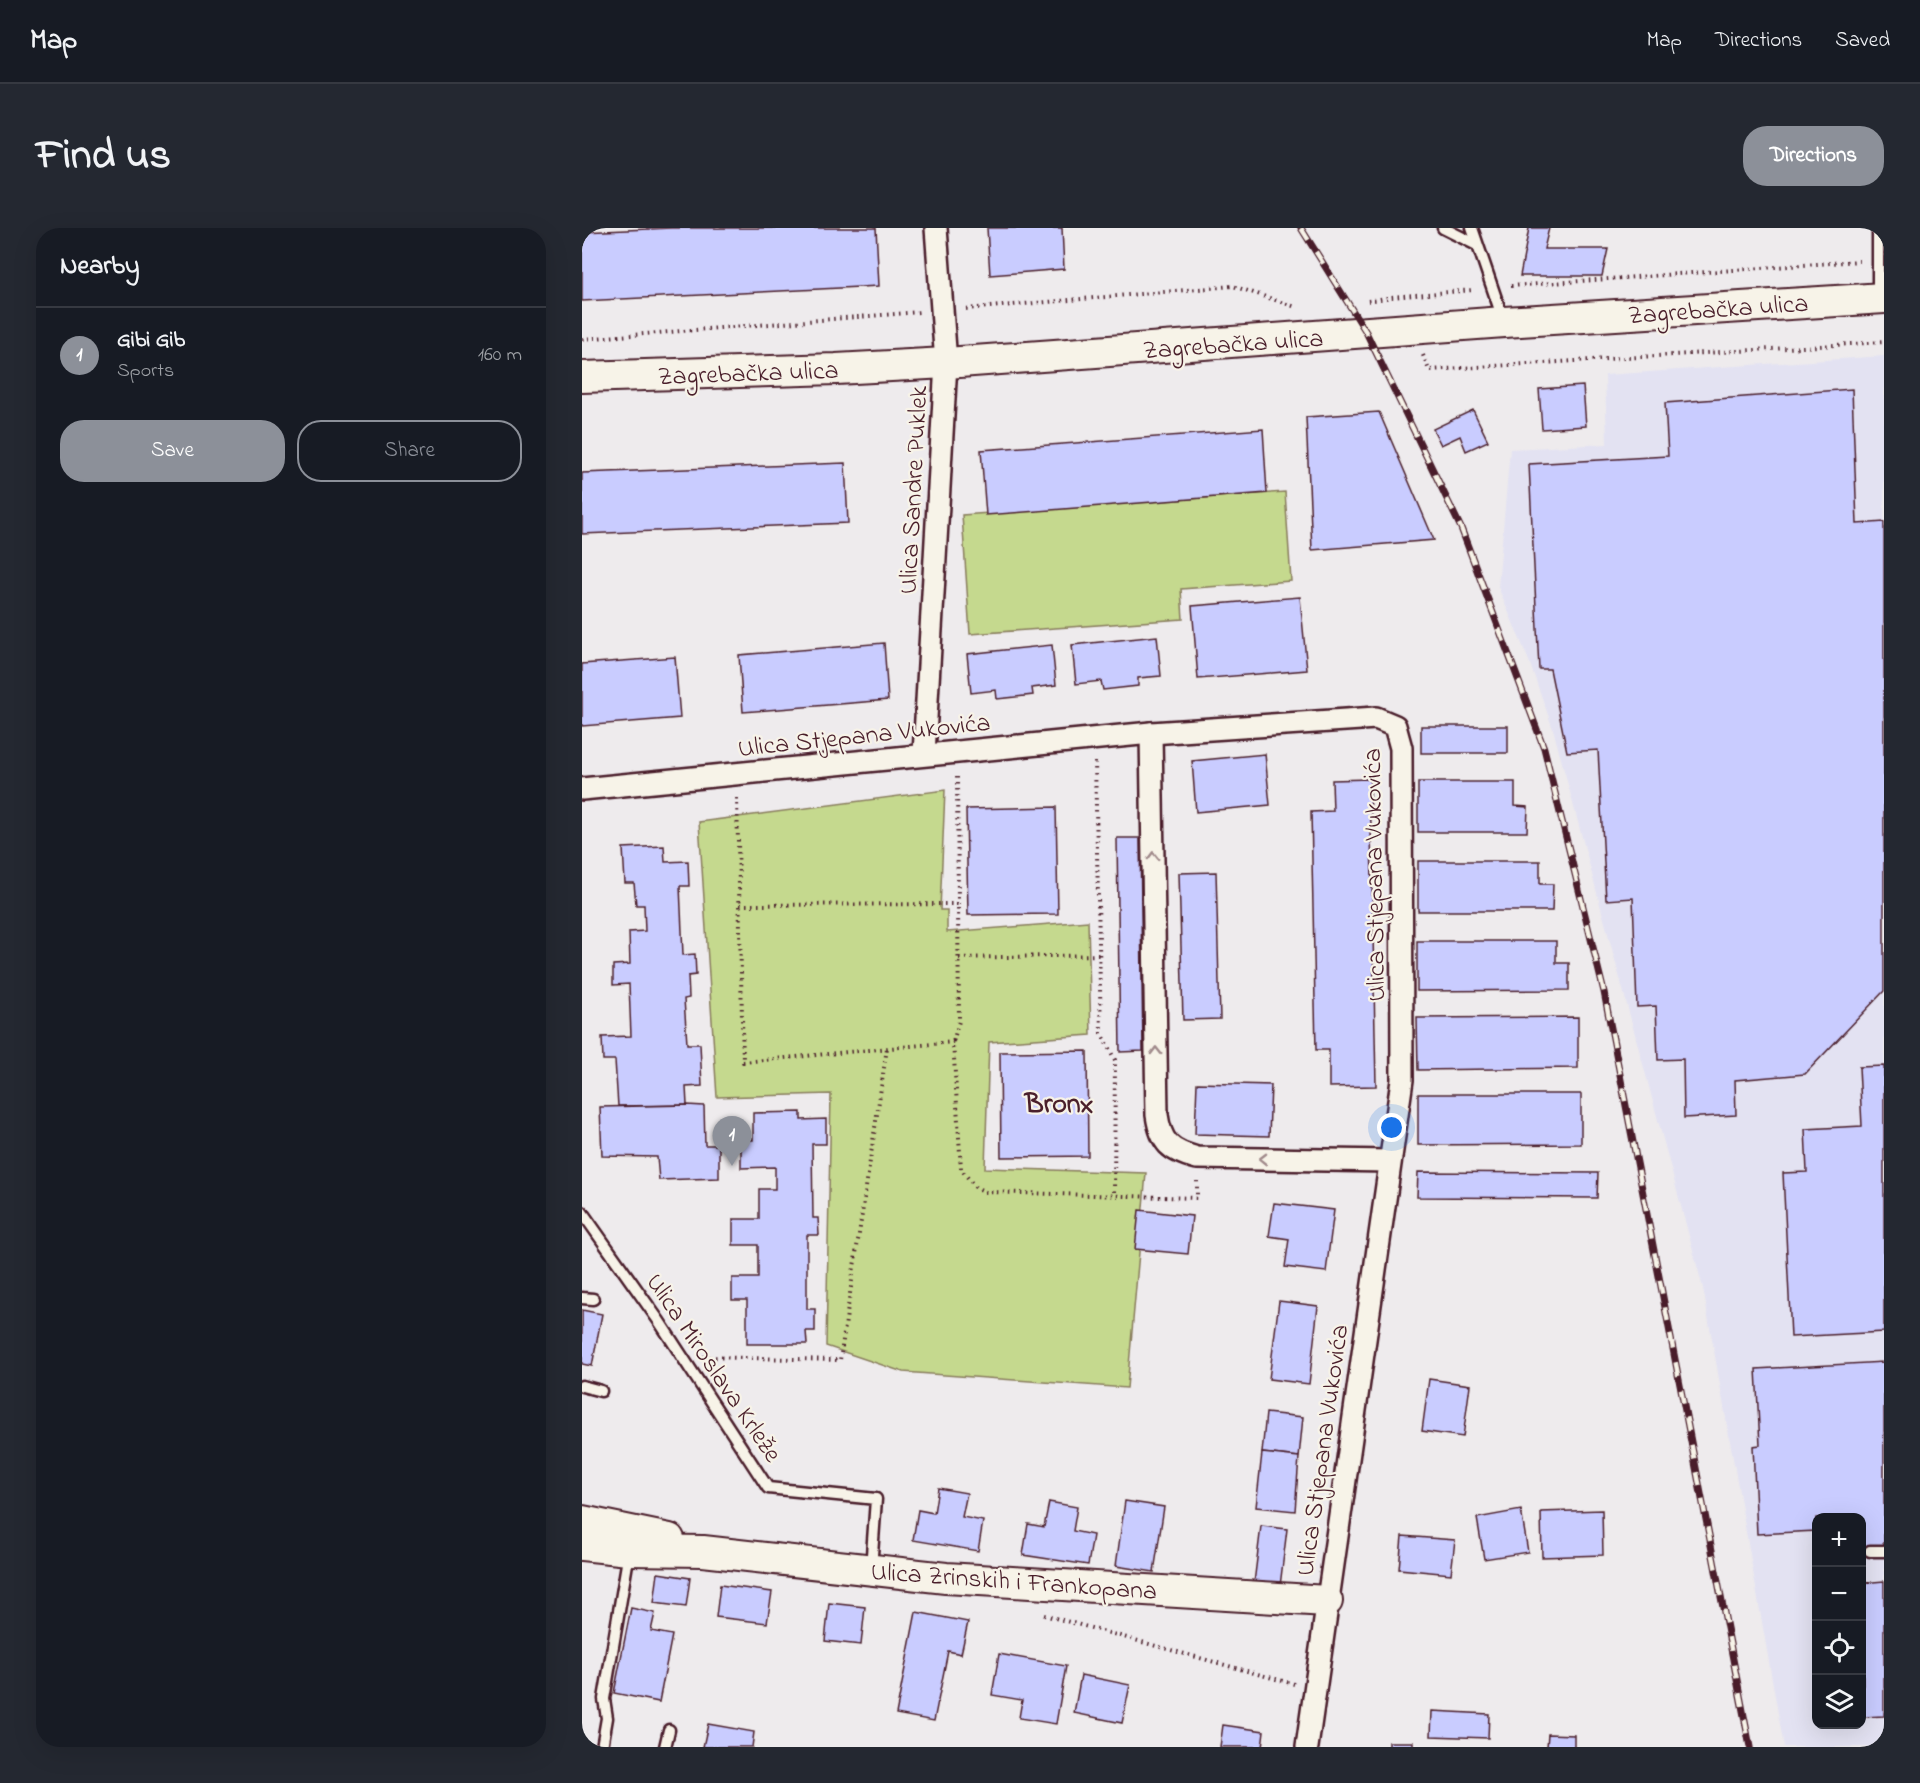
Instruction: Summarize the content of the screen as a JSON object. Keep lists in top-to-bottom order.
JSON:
{
  "streets": {
    "main road": ["Zagrebačka ulica", "Ulica Zrinskih i Frankopana"],
    "street": ["Ulica Sandre Puklek", "Ulica Stjepana Vukovića"],
    "lane": ["Ulica Miroslava Krleže"]
  },
  "crossings": [
    ["Zagrebačka ulica", "Ulica Sandre Puklek"],
    ["Ulica Sandre Puklek", "Ulica Stjepana Vukovića"],
    ["Ulica Stjepana Vukovića", "Ulica Zrinskih i Frankopana"],
    ["Ulica Miroslava Krleže", "Ulica Zrinskih i Frankopana"]
  ],
  "districts": ["Bronx"],
  "page": {
    "header": "Map",
    "nav": ["Map", "Directions", "Saved"],
    "title": "Find us",
    "buttons": [
      "Directions",
      ["Save", "Share"]
    ],
    "heading": "Nearby",
    "list": [
      {
        "mark": "1",
        "name": "Gibi Gib",
        "note": "Sports",
        "value": "160 m"
      }
    ],
    "pins": "1",
    "map_buttons": ["+", "−"]
  }
}
